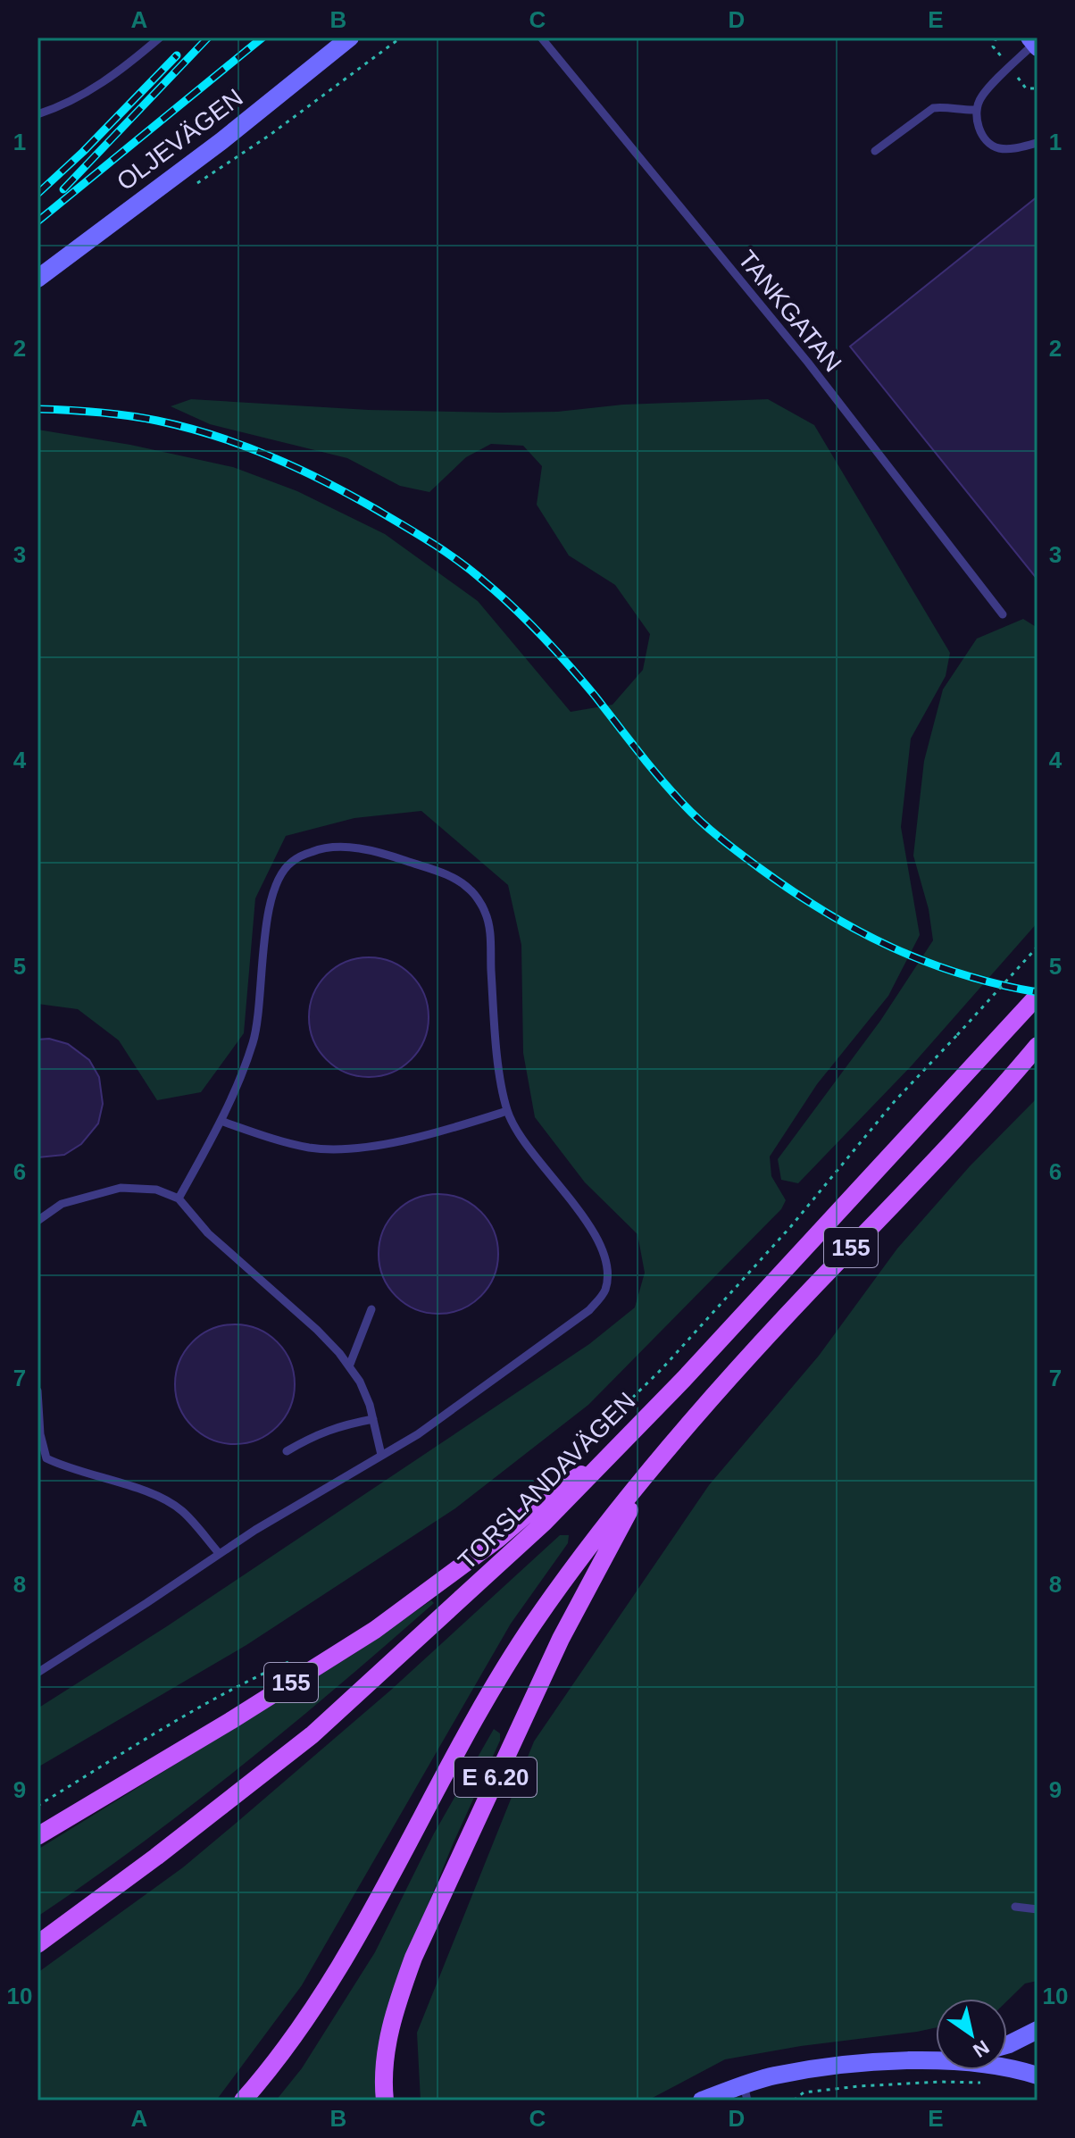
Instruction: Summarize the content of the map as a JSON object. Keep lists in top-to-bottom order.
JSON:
{
  "streets": {
    "main road": ["155", "TORSLANDAVÄGEN", "E 6.20"],
    "street": ["OLJEVÄGEN"],
    "lane": ["TANKGATAN"]
  },
  "crossings": [
    ["155", "TORSLANDAVÄGEN"],
    ["155", "E 6.20"]
  ],
  "north": "bottom right",
  "grid": {
    "columns": [
      "A",
      "B",
      "C",
      "D",
      "E"
    ],
    "rows": [
      "1",
      "2",
      "3",
      "4",
      "5",
      "6",
      "7",
      "8",
      "9",
      "10"
    ]
  }
}
